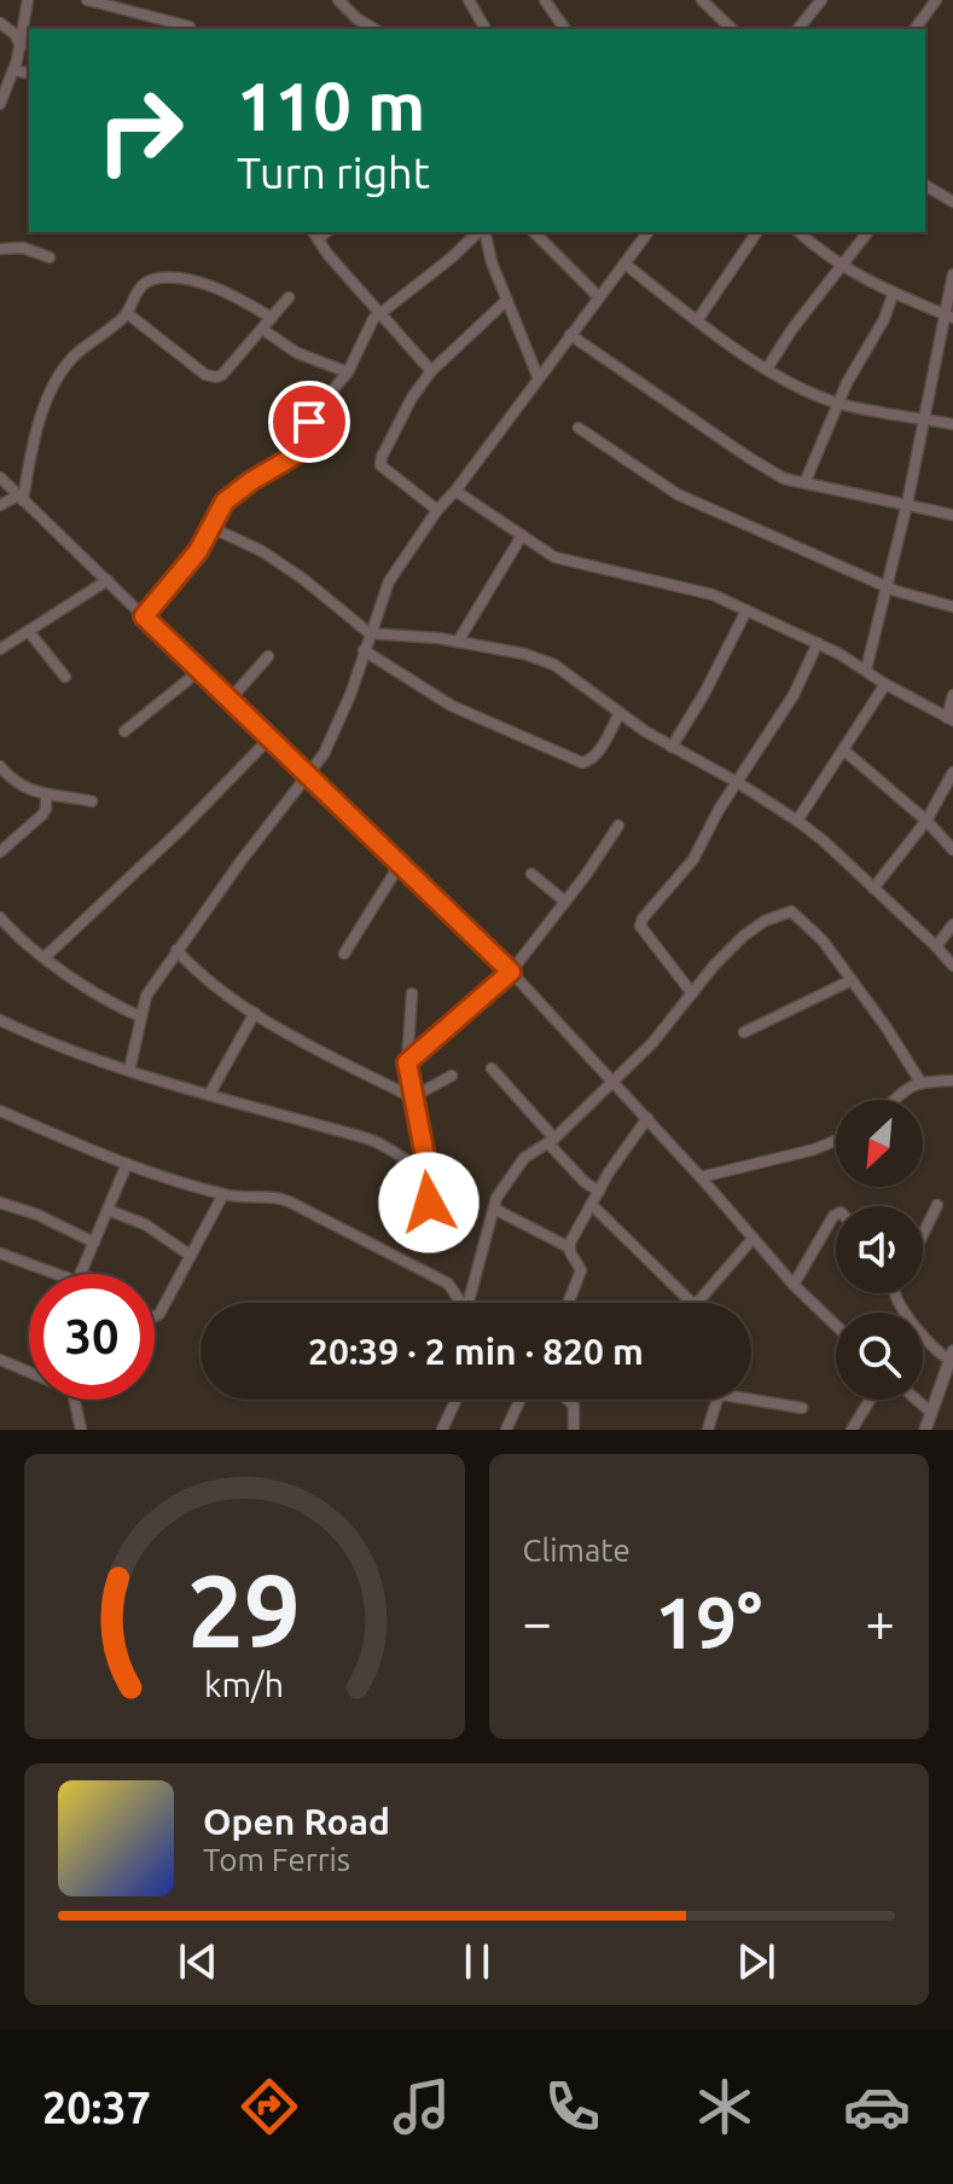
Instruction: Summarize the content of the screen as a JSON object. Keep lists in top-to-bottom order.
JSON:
{
  "north": "bottom left",
  "page": {
    "turn": ["110 m", "Turn right"],
    "limit": "30",
    "trip": "20:39 · 2 min · 820 m",
    "tile": "Climate",
    "heat": ["−", "19°", "+"],
    "song": ["Open Road", "Tom Ferris"],
    "tabs": "20:37",
    "gauge": ["29", "km/h"]
  }
}
